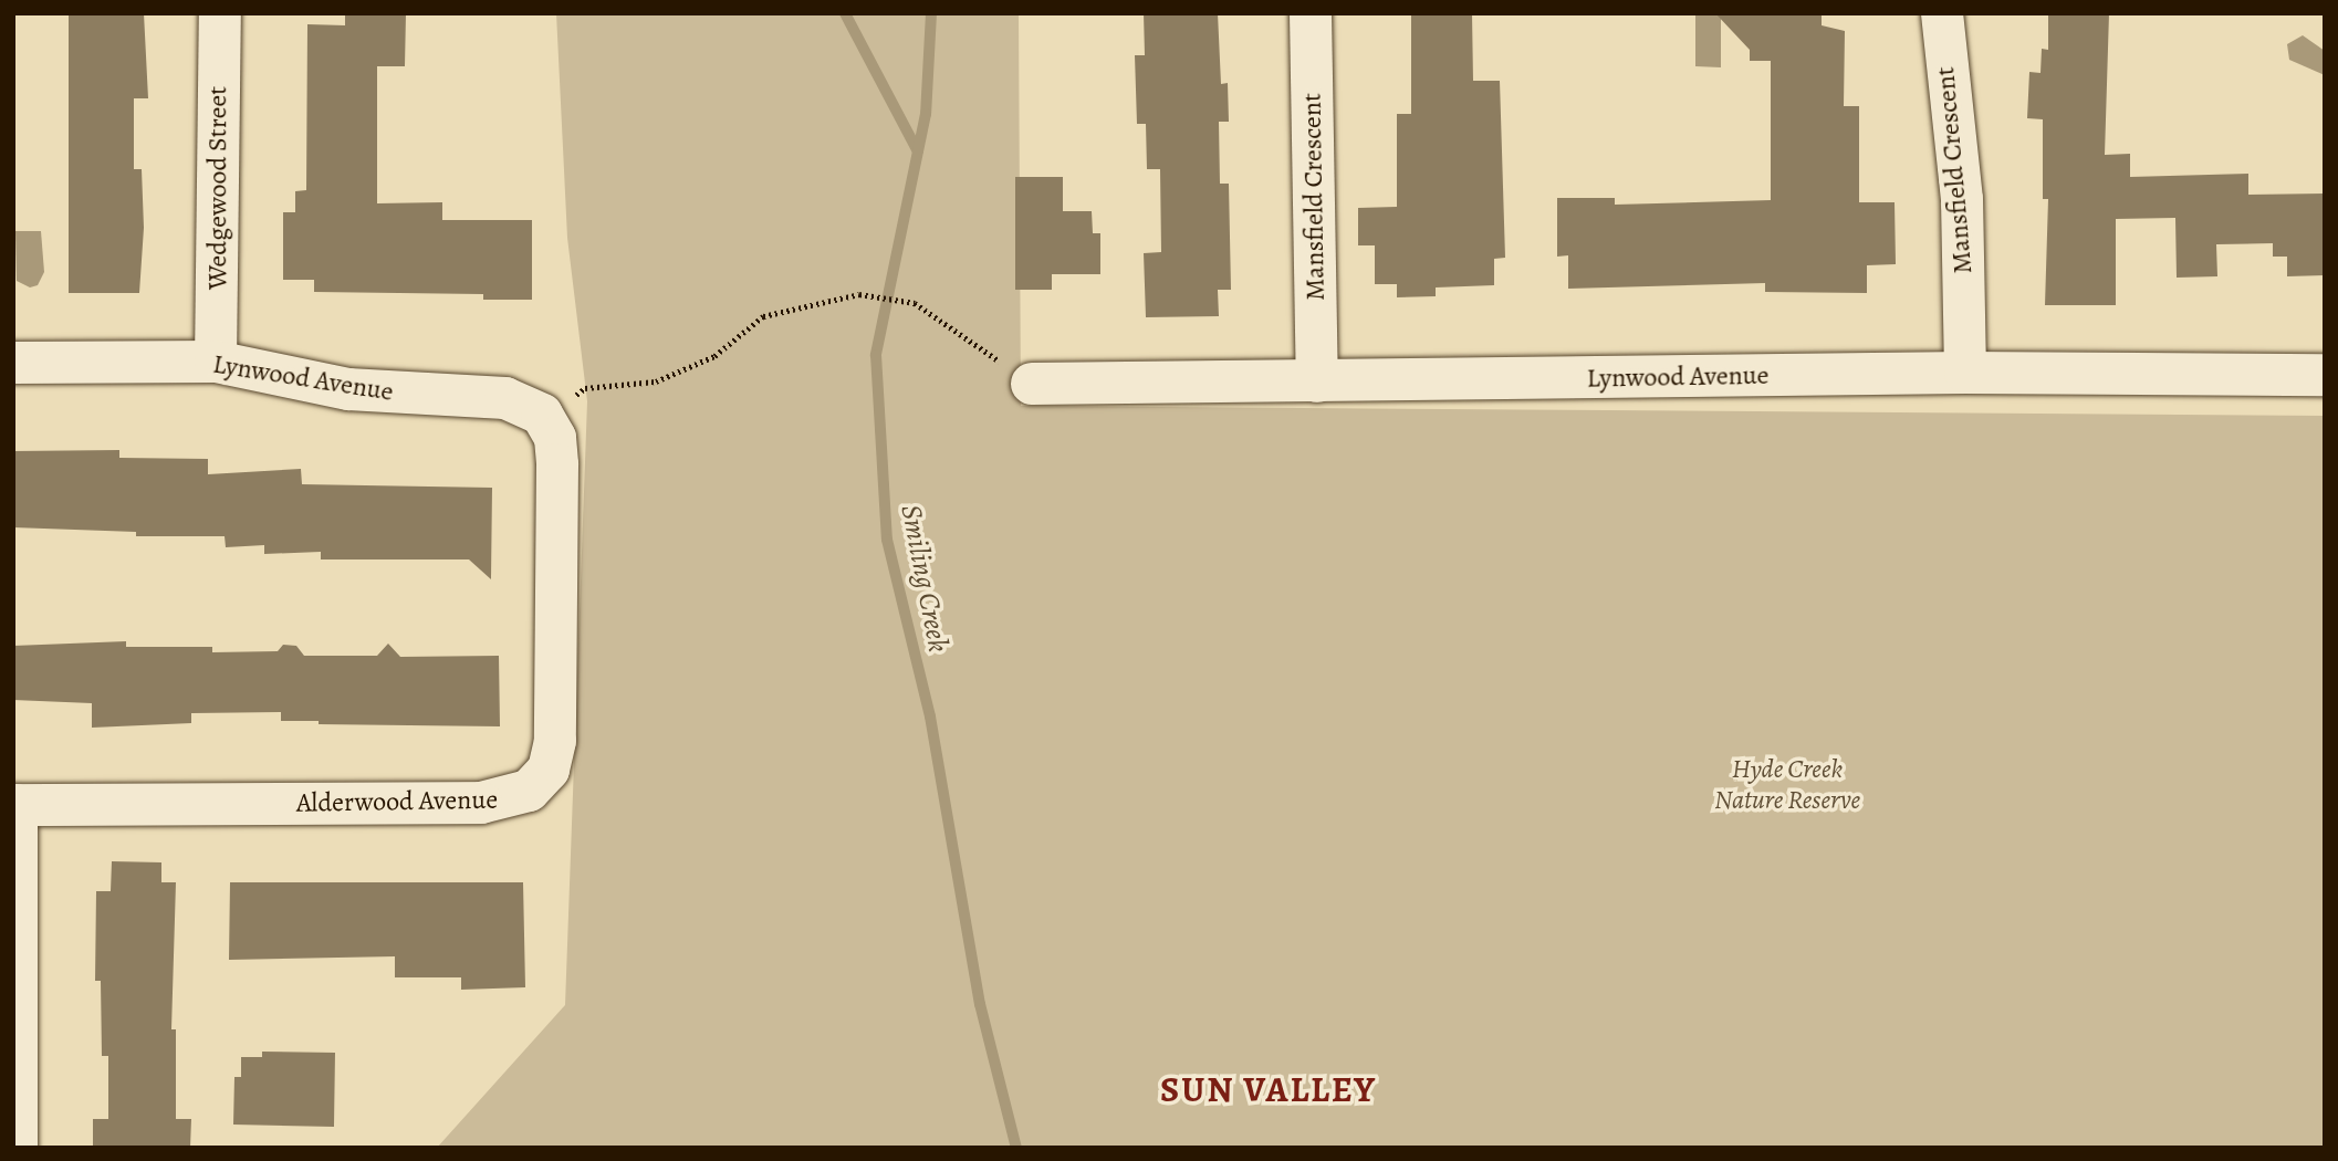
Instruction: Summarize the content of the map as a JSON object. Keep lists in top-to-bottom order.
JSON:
{
  "streets": {
    "street": [
      "Mansfield Crescent",
      "Wedgewood Street",
      "Lynwood Avenue",
      "Alderwood Avenue"
    ]
  },
  "crossings": [
    ["Mansfield Crescent", "Lynwood Avenue"],
    ["Wedgewood Street", "Lynwood Avenue"],
    ["Lynwood Avenue", "Alderwood Avenue"]
  ],
  "districts": ["SUN VALLEY"],
  "water": ["Smiling Creek"],
  "parks": ["Hyde Creek Nature Reserve"]
}
